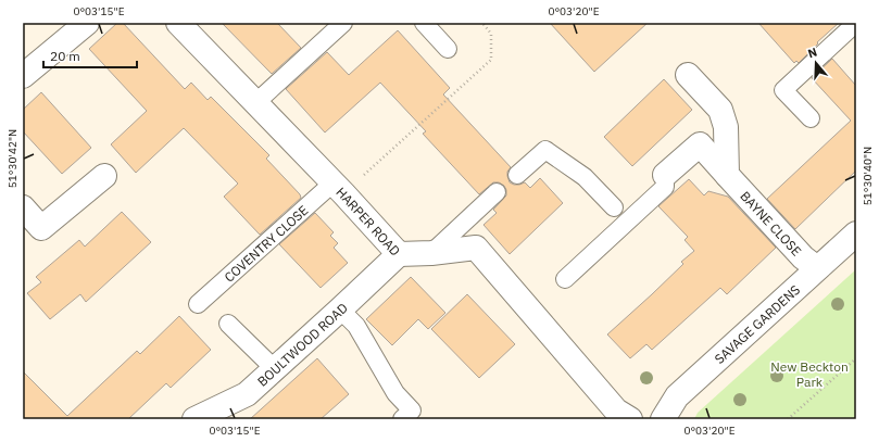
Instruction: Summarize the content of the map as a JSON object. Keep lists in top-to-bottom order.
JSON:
{
  "streets": {
    "street": [
      "HARPER ROAD",
      "BAYNE CLOSE",
      "SAVAGE GARDENS",
      "BOULTWOOD ROAD"
    ],
    "lane": ["COVENTRY CLOSE"]
  },
  "crossings": [
    ["HARPER ROAD", "COVENTRY CLOSE"],
    ["HARPER ROAD", "BOULTWOOD ROAD"],
    ["BAYNE CLOSE", "SAVAGE GARDENS"]
  ],
  "parks": ["New Beckton Park"],
  "scale_bar": "20 m",
  "north": "top",
  "coordinates": [
    "0°03'15\"E",
    "0°03'20\"E",
    "51°30'42\"N",
    "51°30'40\"N"
  ]
}
